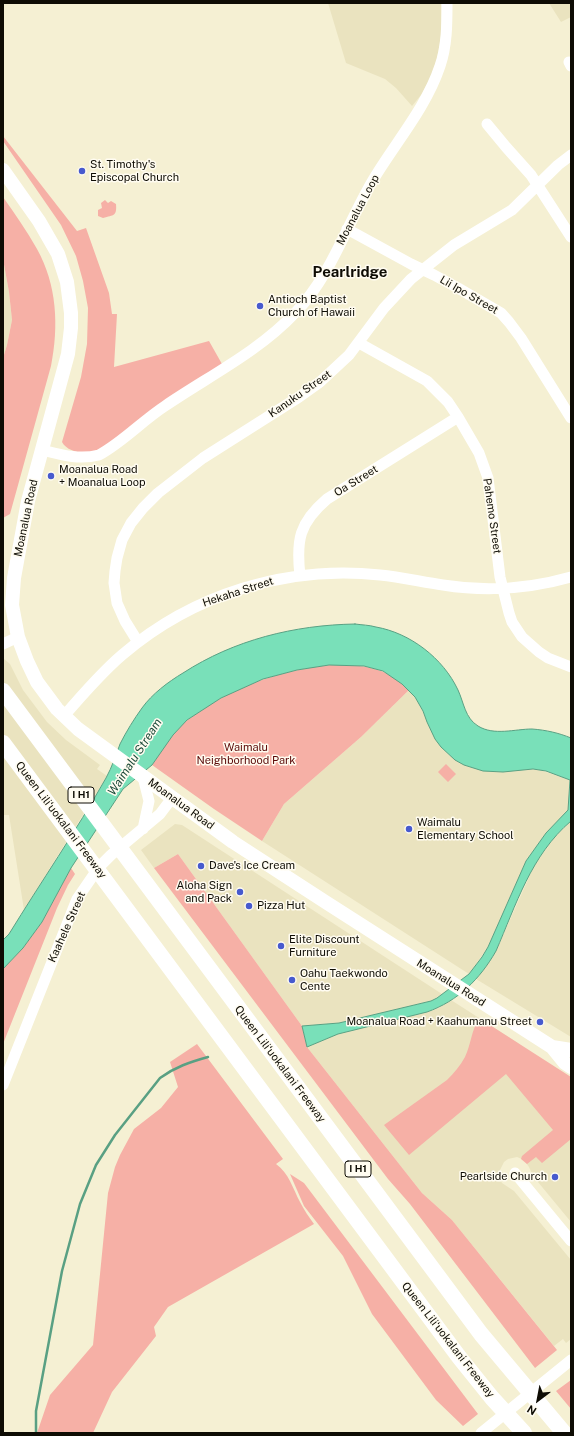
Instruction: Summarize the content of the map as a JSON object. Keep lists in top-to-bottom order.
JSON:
{
  "streets": {
    "highway": ["I H1", "Queen Liliʻuokalani Freeway"],
    "main road": ["Moanalua Road"],
    "street": [
      "Moanalua Loop",
      "Lii Ipo Street",
      "Kanuku Street",
      "Oa Street",
      "Pahemo Street",
      "Hekaha Street",
      "Kaahele Street"
    ]
  },
  "crossings": [
    ["Moanalua Loop", "Lii Ipo Street"],
    ["Moanalua Loop", "Moanalua Road"],
    ["Lii Ipo Street", "Kanuku Street"],
    ["Kanuku Street", "Pahemo Street"],
    ["Kanuku Street", "Hekaha Street"],
    ["Oa Street", "Pahemo Street"],
    ["Oa Street", "Hekaha Street"],
    ["Pahemo Street", "Hekaha Street"],
    ["Moanalua Road", "Hekaha Street"],
    ["Moanalua Road", "Kaahele Street"]
  ],
  "districts": ["Pearlridge"],
  "water": ["Waimalu Stream"],
  "parks": ["Waimalu Neighborhood Park"],
  "places": [
    "St. Timothy's Episcopal Church",
    "Antioch Baptist Church of Hawaii",
    "Moanalua Road + Moanalua Loop",
    "Waimalu Elementary School",
    "Dave's Ice Cream",
    "Aloha Sign and Pack",
    "Pizza Hut",
    "Elite Discount Furniture",
    "Oahu Taekwondo Cente",
    "Moanalua Road + Kaahumanu Street",
    "Pearlside Church"
  ],
  "north": "bottom left"
}
